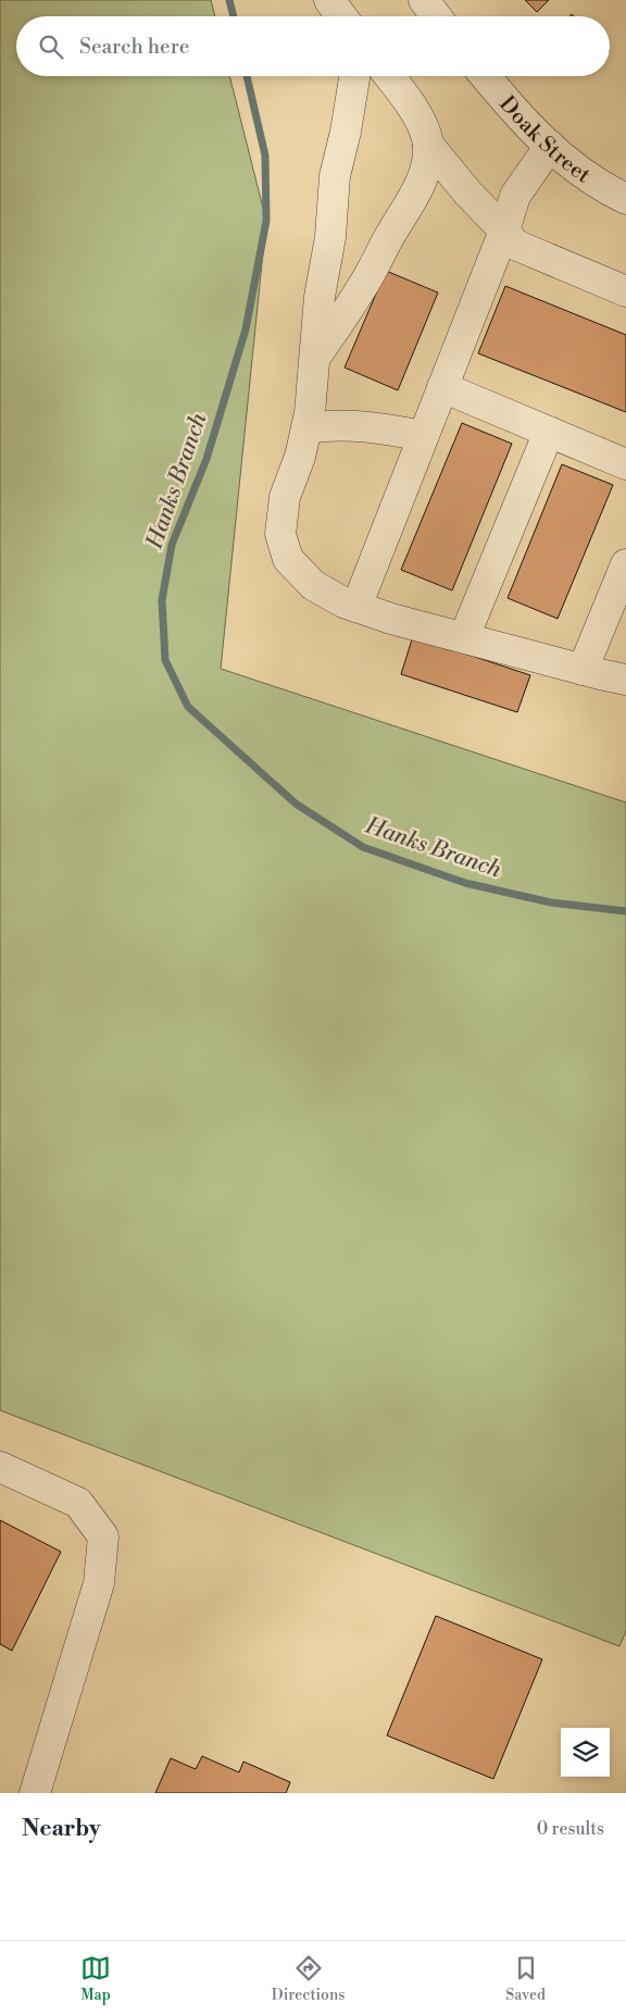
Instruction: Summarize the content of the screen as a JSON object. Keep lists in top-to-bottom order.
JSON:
{
  "streets": {
    "street": ["Doak Street"]
  },
  "water": ["Hanks Branch"],
  "page": {
    "search": "Search here",
    "heading": ["Nearby", "0 results"],
    "nav": ["Map", "Directions", "Saved"]
  }
}
